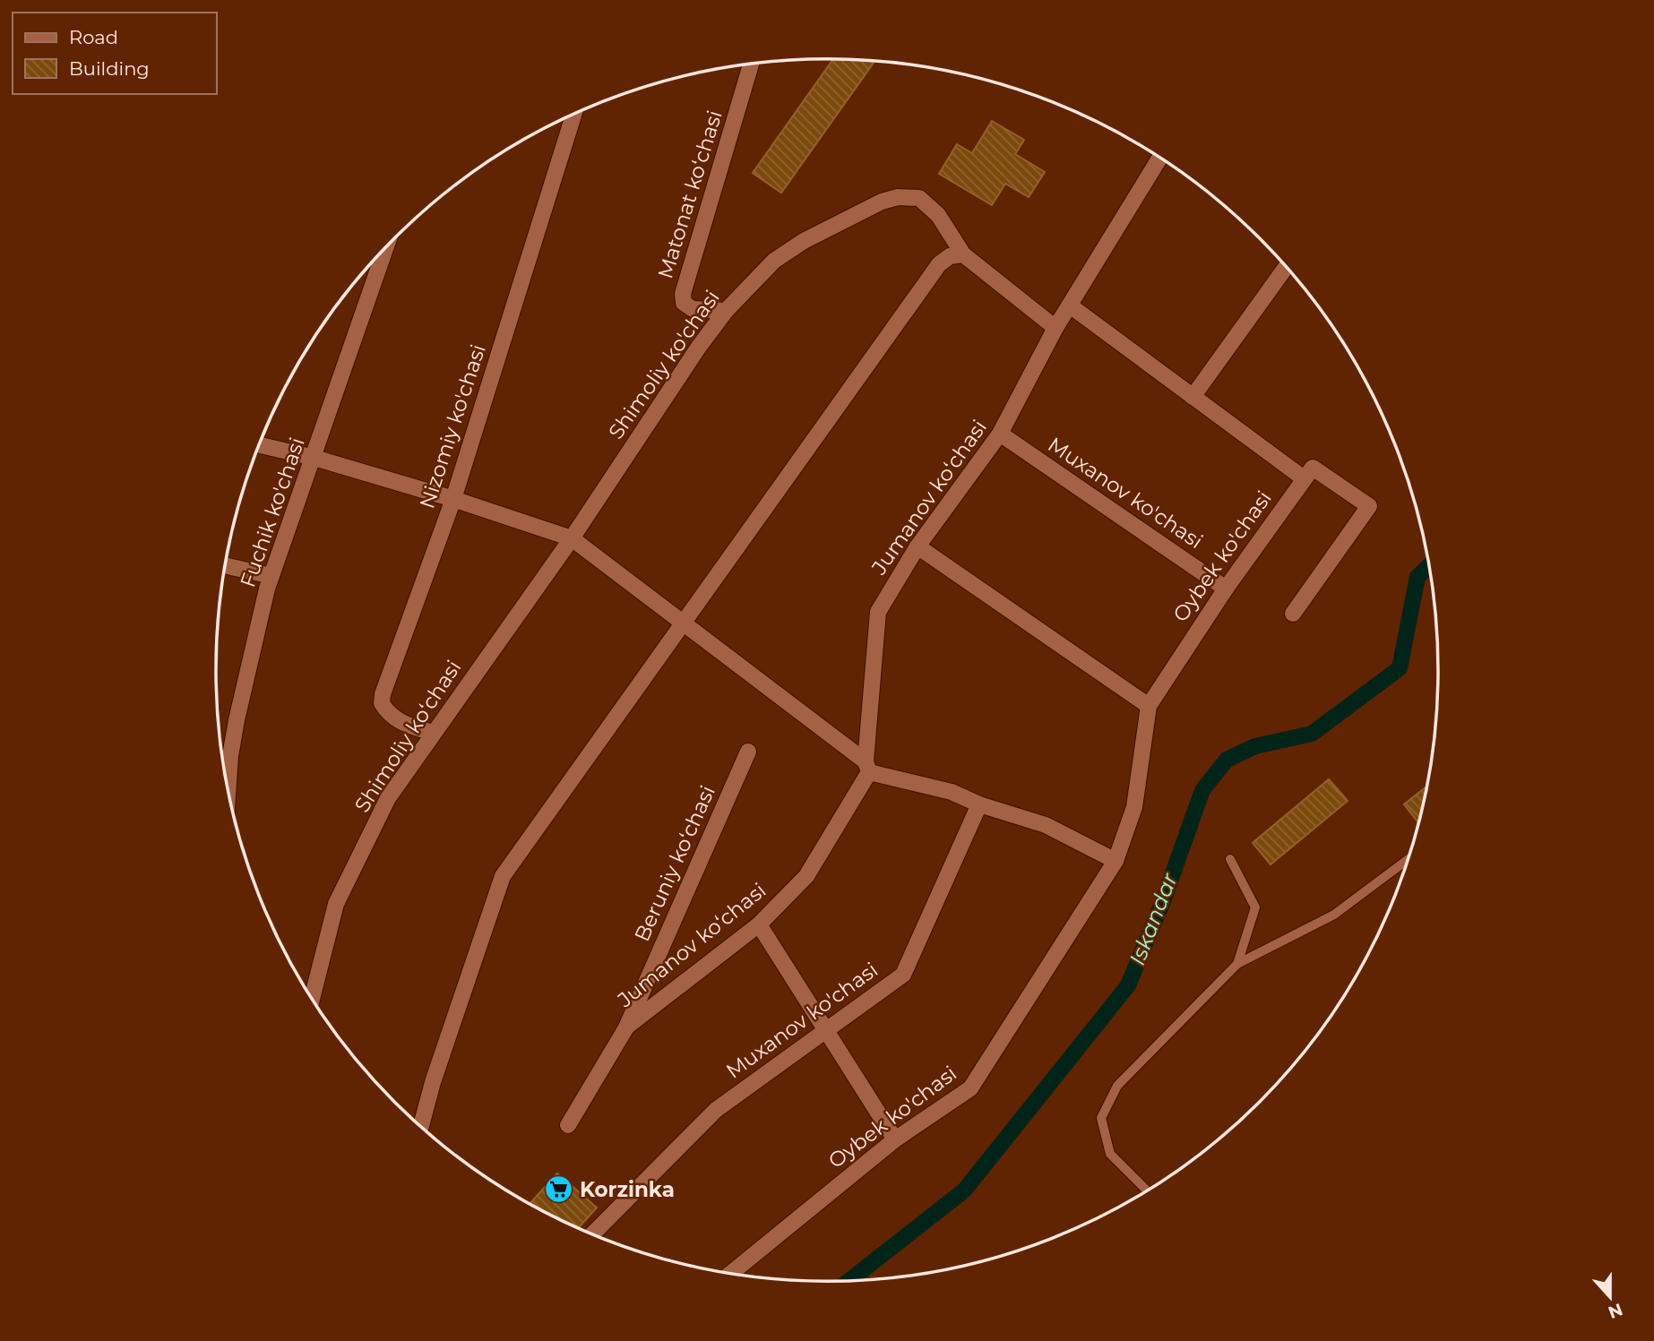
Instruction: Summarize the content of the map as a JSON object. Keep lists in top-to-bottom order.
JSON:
{
  "streets": {
    "street": [
      "Matonat ko‘chasi",
      "Shimoliy ko'chasi",
      "Nizomiy ko'chasi",
      "Muxanov ko'chasi",
      "Jumanov ko‘chasi",
      "Fuchik ko'chasi",
      "Oybek ko'chasi",
      "Shimoliy ko‘chasi",
      "Beruniy ko‘chasi"
    ]
  },
  "crossings": [
    ["Matonat ko‘chasi", "Shimoliy ko'chasi"],
    ["Shimoliy ko'chasi", "Jumanov ko‘chasi"],
    ["Shimoliy ko'chasi", "Shimoliy ko‘chasi"],
    ["Nizomiy ko'chasi", "Shimoliy ko‘chasi"],
    ["Muxanov ko'chasi", "Jumanov ko‘chasi"],
    ["Muxanov ko'chasi", "Oybek ko'chasi"],
    ["Jumanov ko‘chasi", "Beruniy ko‘chasi"]
  ],
  "water": ["Iskandar"],
  "places": {
    "supermarket": ["Korzinka"]
  },
  "legend": ["Road", "Building"],
  "north": "bottom"
}
